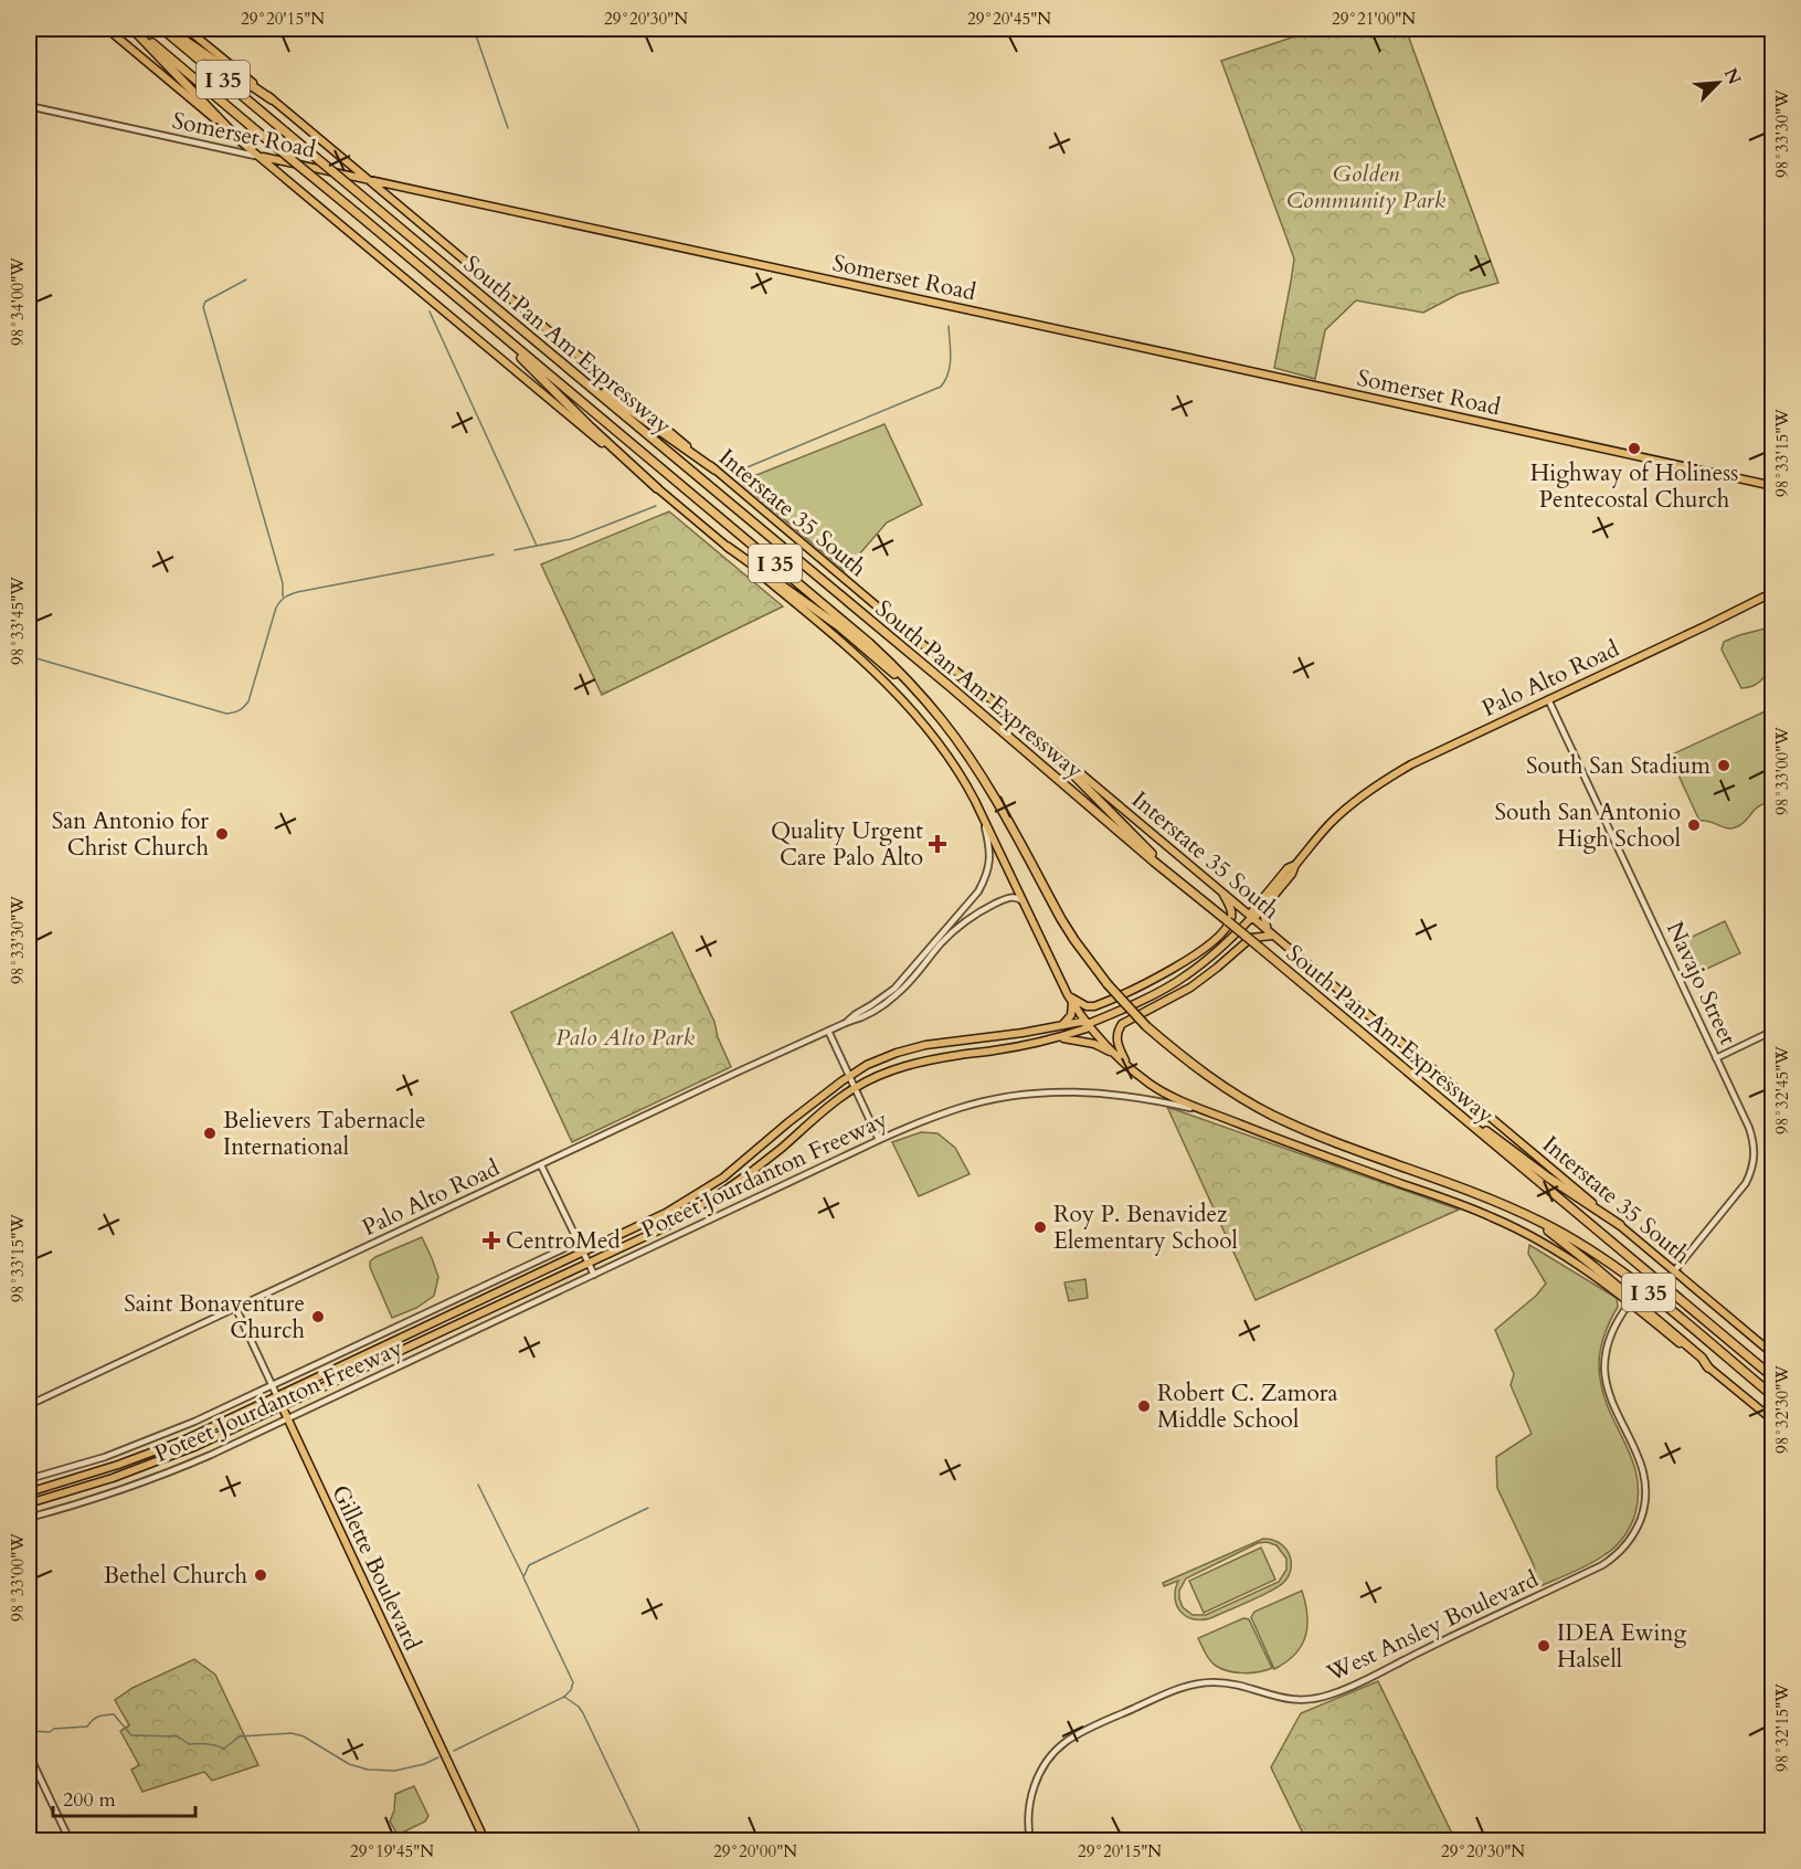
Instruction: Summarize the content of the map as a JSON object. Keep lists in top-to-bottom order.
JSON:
{
  "streets": {
    "highway": ["I 35", "South Pan Am Expressway"],
    "main road": [
      "Somerset Road",
      "Interstate 35 South",
      "Palo Alto Road",
      "Poteet Jourdanton Freeway",
      "Gillette Boulevard"
    ],
    "street": ["Navajo Street", "West Ansley Boulevard"]
  },
  "crossings": [
    ["I 35", "South Pan Am Expressway"],
    ["Somerset Road", "Interstate 35 South"],
    ["Interstate 35 South", "Navajo Street"],
    ["Interstate 35 South", "Poteet Jourdanton Freeway"],
    ["Palo Alto Road", "Navajo Street"],
    ["Palo Alto Road", "Poteet Jourdanton Freeway"],
    ["Palo Alto Road", "Gillette Boulevard"],
    ["Poteet Jourdanton Freeway", "Gillette Boulevard"]
  ],
  "parks": ["Golden Community Park", "Palo Alto Park"],
  "places": {
    "other": [
      "Highway of Holiness Pentecostal Church",
      "South San Stadium",
      "South San Antonio High School",
      "San Antonio for Christ Church",
      "Believers Tabernacle International",
      "Roy P. Benavidez Elementary School",
      "Saint Bonaventure Church",
      "Robert C. Zamora Middle School",
      "Bethel Church",
      "IDEA Ewing Halsell"
    ],
    "health": ["Quality Urgent Care Palo Alto", "CentroMed"]
  },
  "scale_bar": "200 m",
  "north": "top right",
  "coordinates": [
    "29°20'15\"N",
    "29°20'30\"N",
    "29°20'45\"N",
    "29°21'00\"N",
    "98°33'30\"W",
    "98°34'00\"W",
    "98°33'15\"W",
    "98°33'45\"W",
    "98°33'00\"W",
    "98°32'45\"W",
    "98°32'30\"W",
    "98°32'15\"W",
    "29°19'45\"N",
    "29°20'00\"N"
  ]
}
